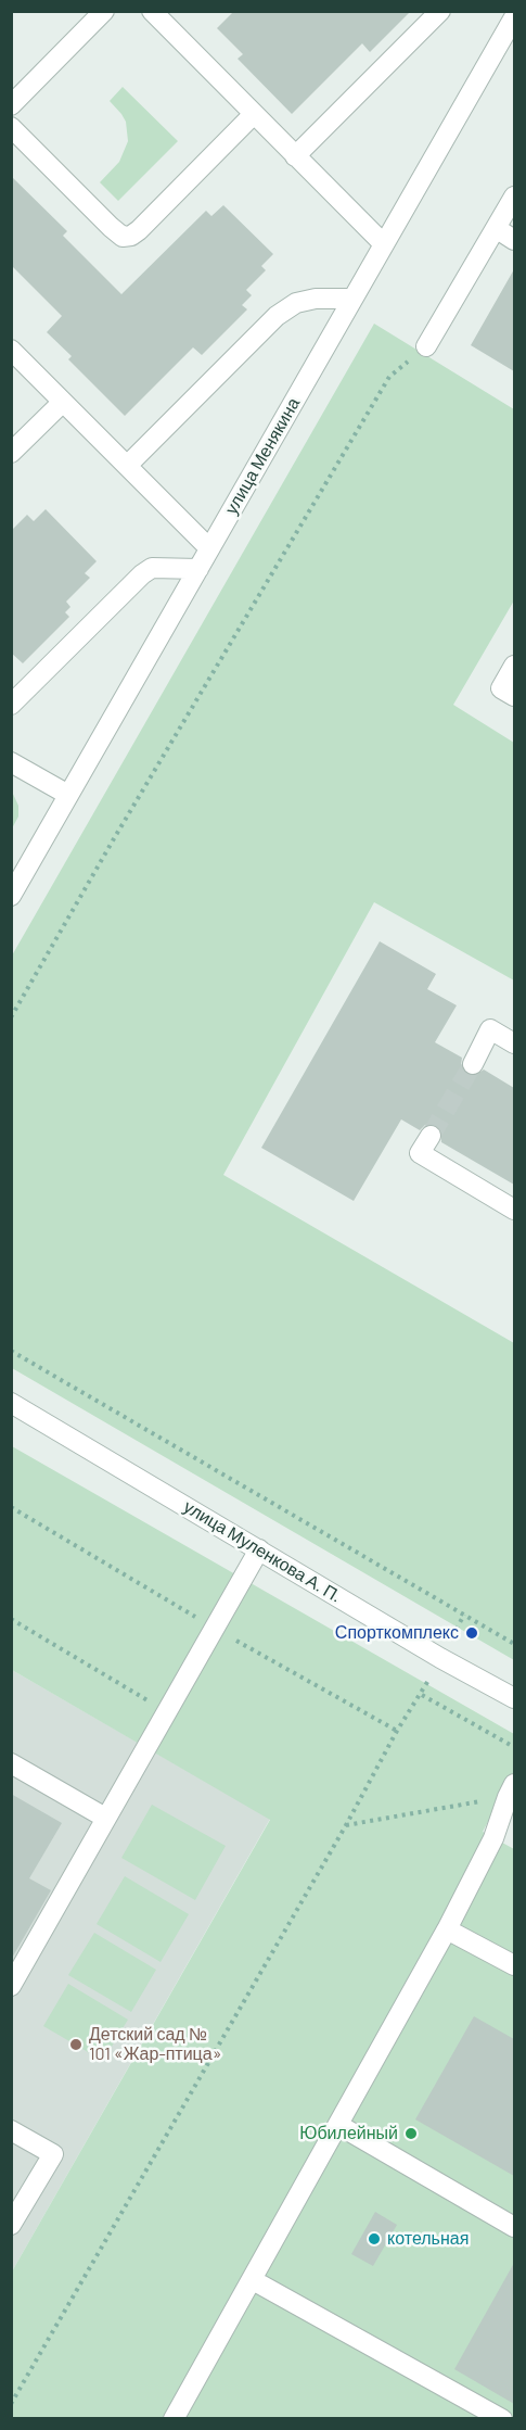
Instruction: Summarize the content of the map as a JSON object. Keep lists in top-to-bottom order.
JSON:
{
  "streets": {
    "street": ["улица Менякина", "улица Муленкова А. П."]
  },
  "places": [
    "Спорткомплекс",
    "Детский сад № 101 «Жар-птица»",
    "Юбилейный",
    "котельная"
  ]
}
